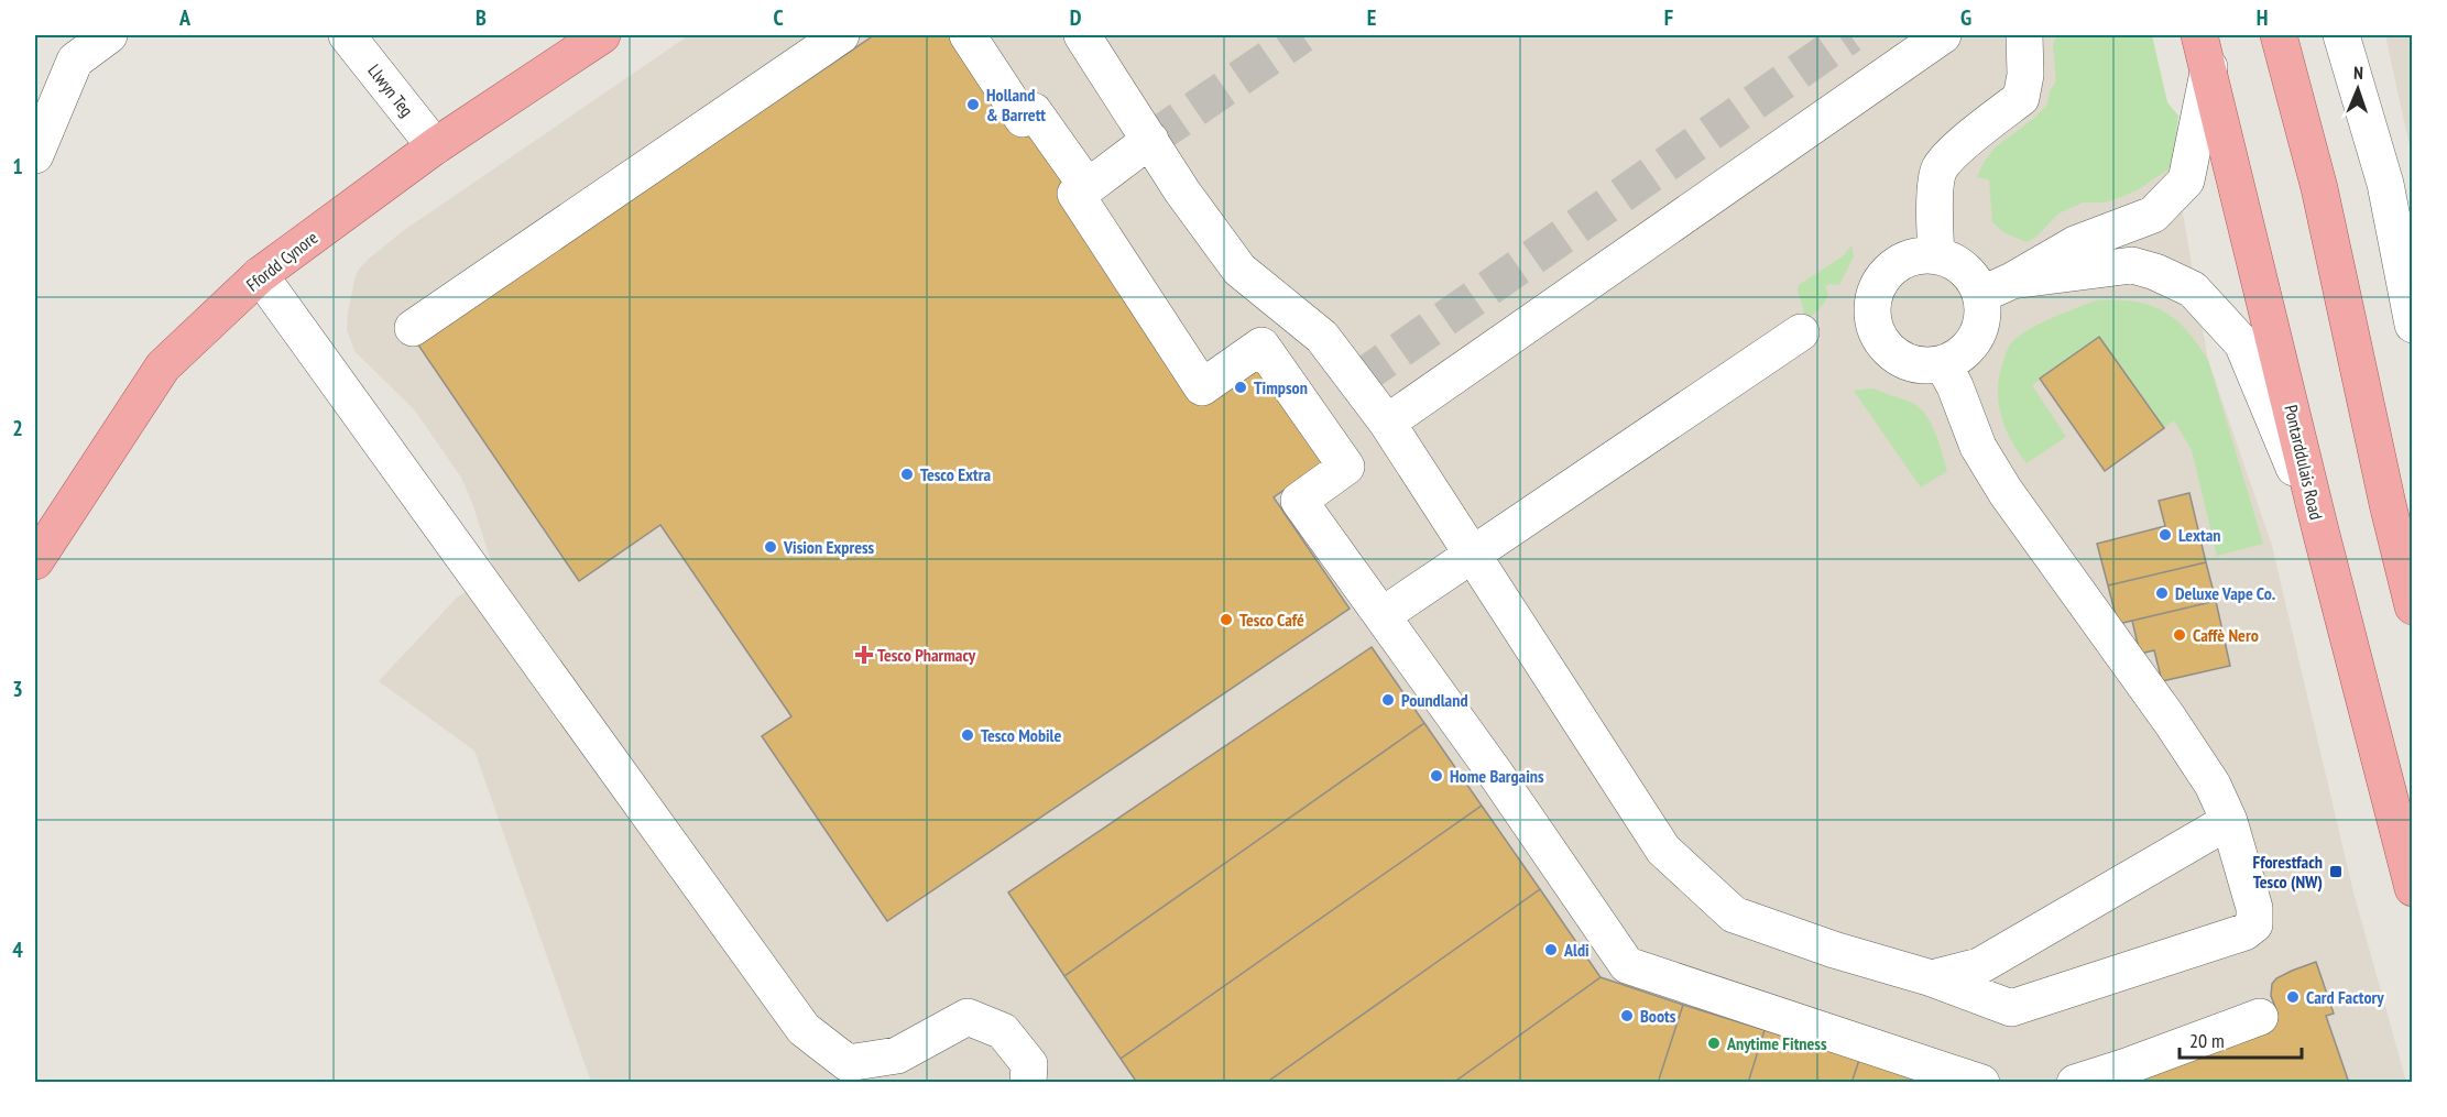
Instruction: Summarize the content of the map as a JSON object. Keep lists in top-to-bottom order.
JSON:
{
  "streets": {
    "main road": ["Ffordd Cynore", "Pontarddulais Road"],
    "street": ["Llwyn Teg"]
  },
  "crossings": [
    ["Llwyn Teg", "Ffordd Cynore"]
  ],
  "places": {
    "other": [
      "Holland & Barrett",
      "Timpson",
      "Tesco Extra",
      "Lextan",
      "Vision Express",
      "Deluxe Vape Co.",
      "Tesco Café",
      "Caffè Nero",
      "Poundland",
      "Tesco Mobile",
      "Home Bargains",
      "Aldi",
      "Card Factory",
      "Boots",
      "Anytime Fitness"
    ],
    "health": ["Tesco Pharmacy"],
    "transit": ["Fforestfach Tesco (NW)"]
  },
  "scale_bar": "20 m",
  "north": "top",
  "grid": {
    "columns": [
      "A",
      "B",
      "C",
      "D",
      "E",
      "F",
      "G",
      "H"
    ],
    "rows": [
      "1",
      "2",
      "3",
      "4"
    ]
  }
}
